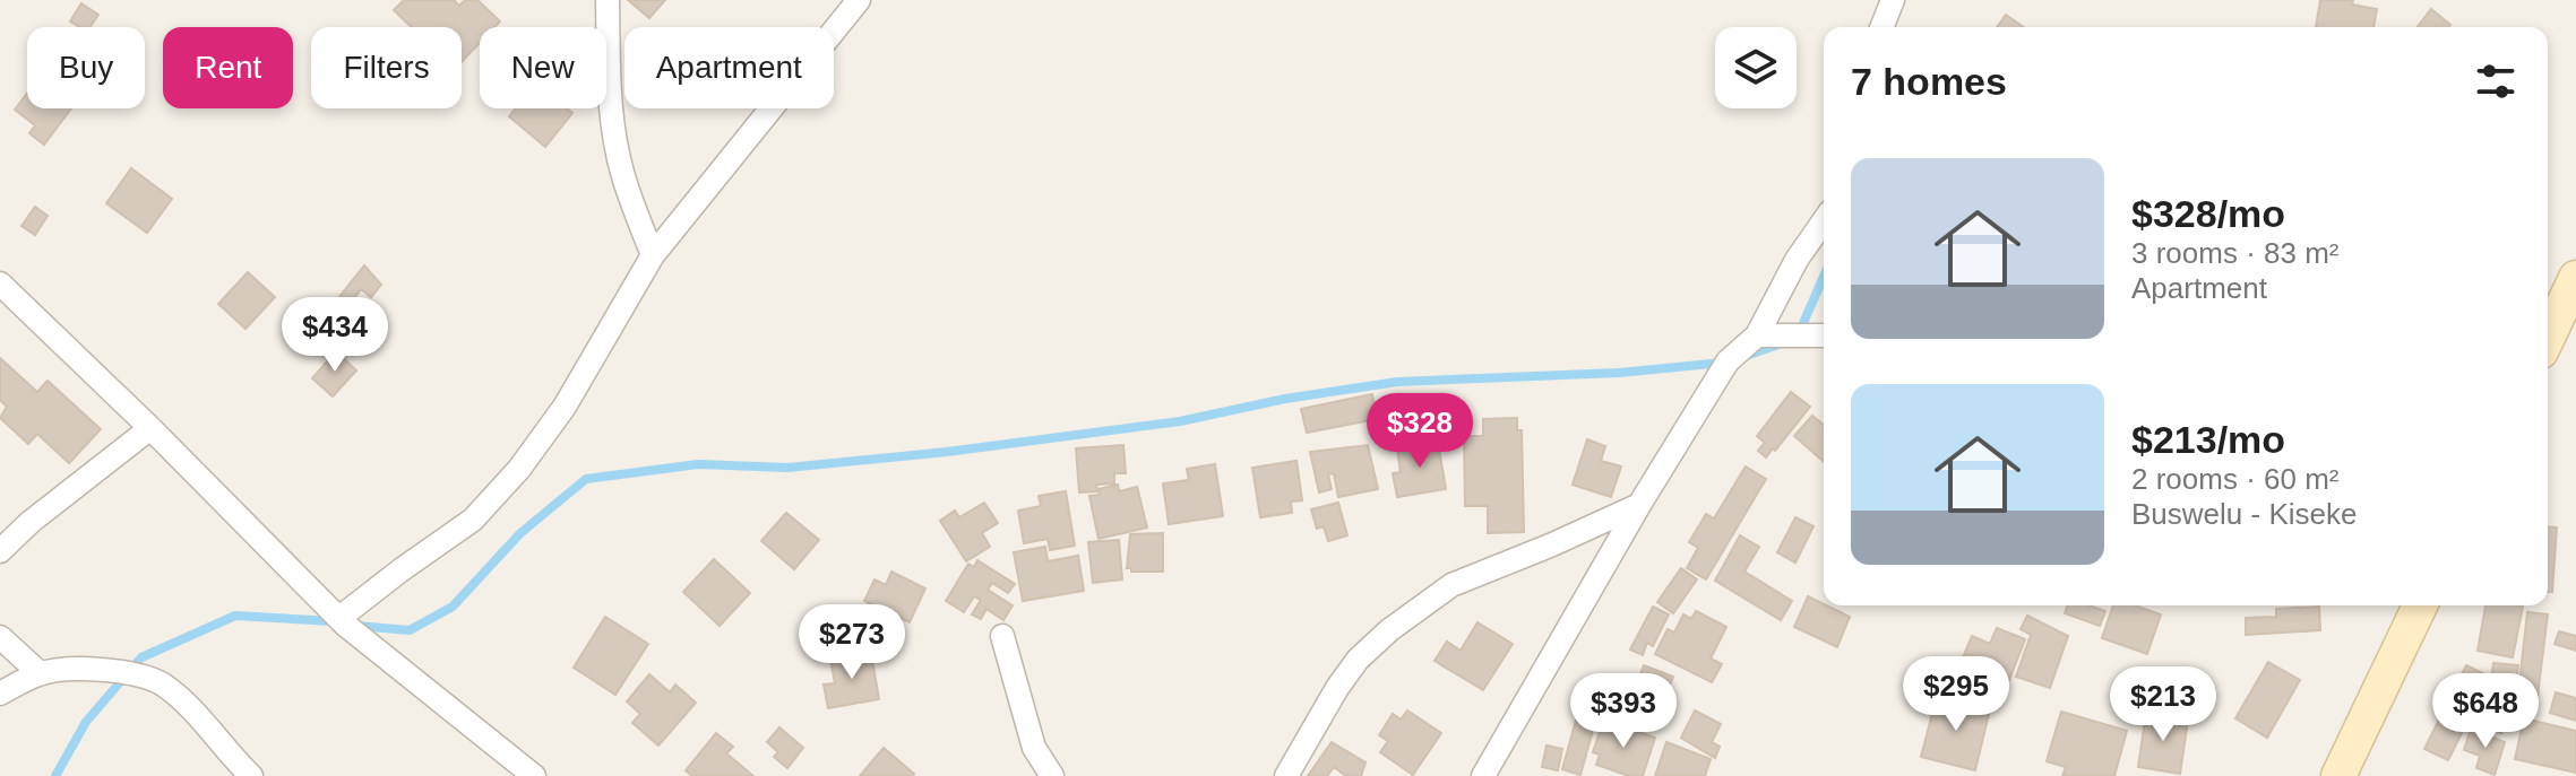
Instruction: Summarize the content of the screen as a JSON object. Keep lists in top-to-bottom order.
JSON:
{
  "page": {
    "chip": [
      "Buy",
      "Rent",
      "Filters",
      "New",
      "Apartment"
    ],
    "heading": "7 homes",
    "list": [
      {
        "name": "$328/mo",
        "note": "3 rooms · 83 m² · Apartment"
      },
      {
        "name": "$213/mo",
        "note": "2 rooms · 60 m² · Buswelu - Kiseke"
      }
    ],
    "price": [
      "$434",
      "$328",
      "$273",
      "$295",
      "$213",
      "$393",
      "$648"
    ]
  }
}
